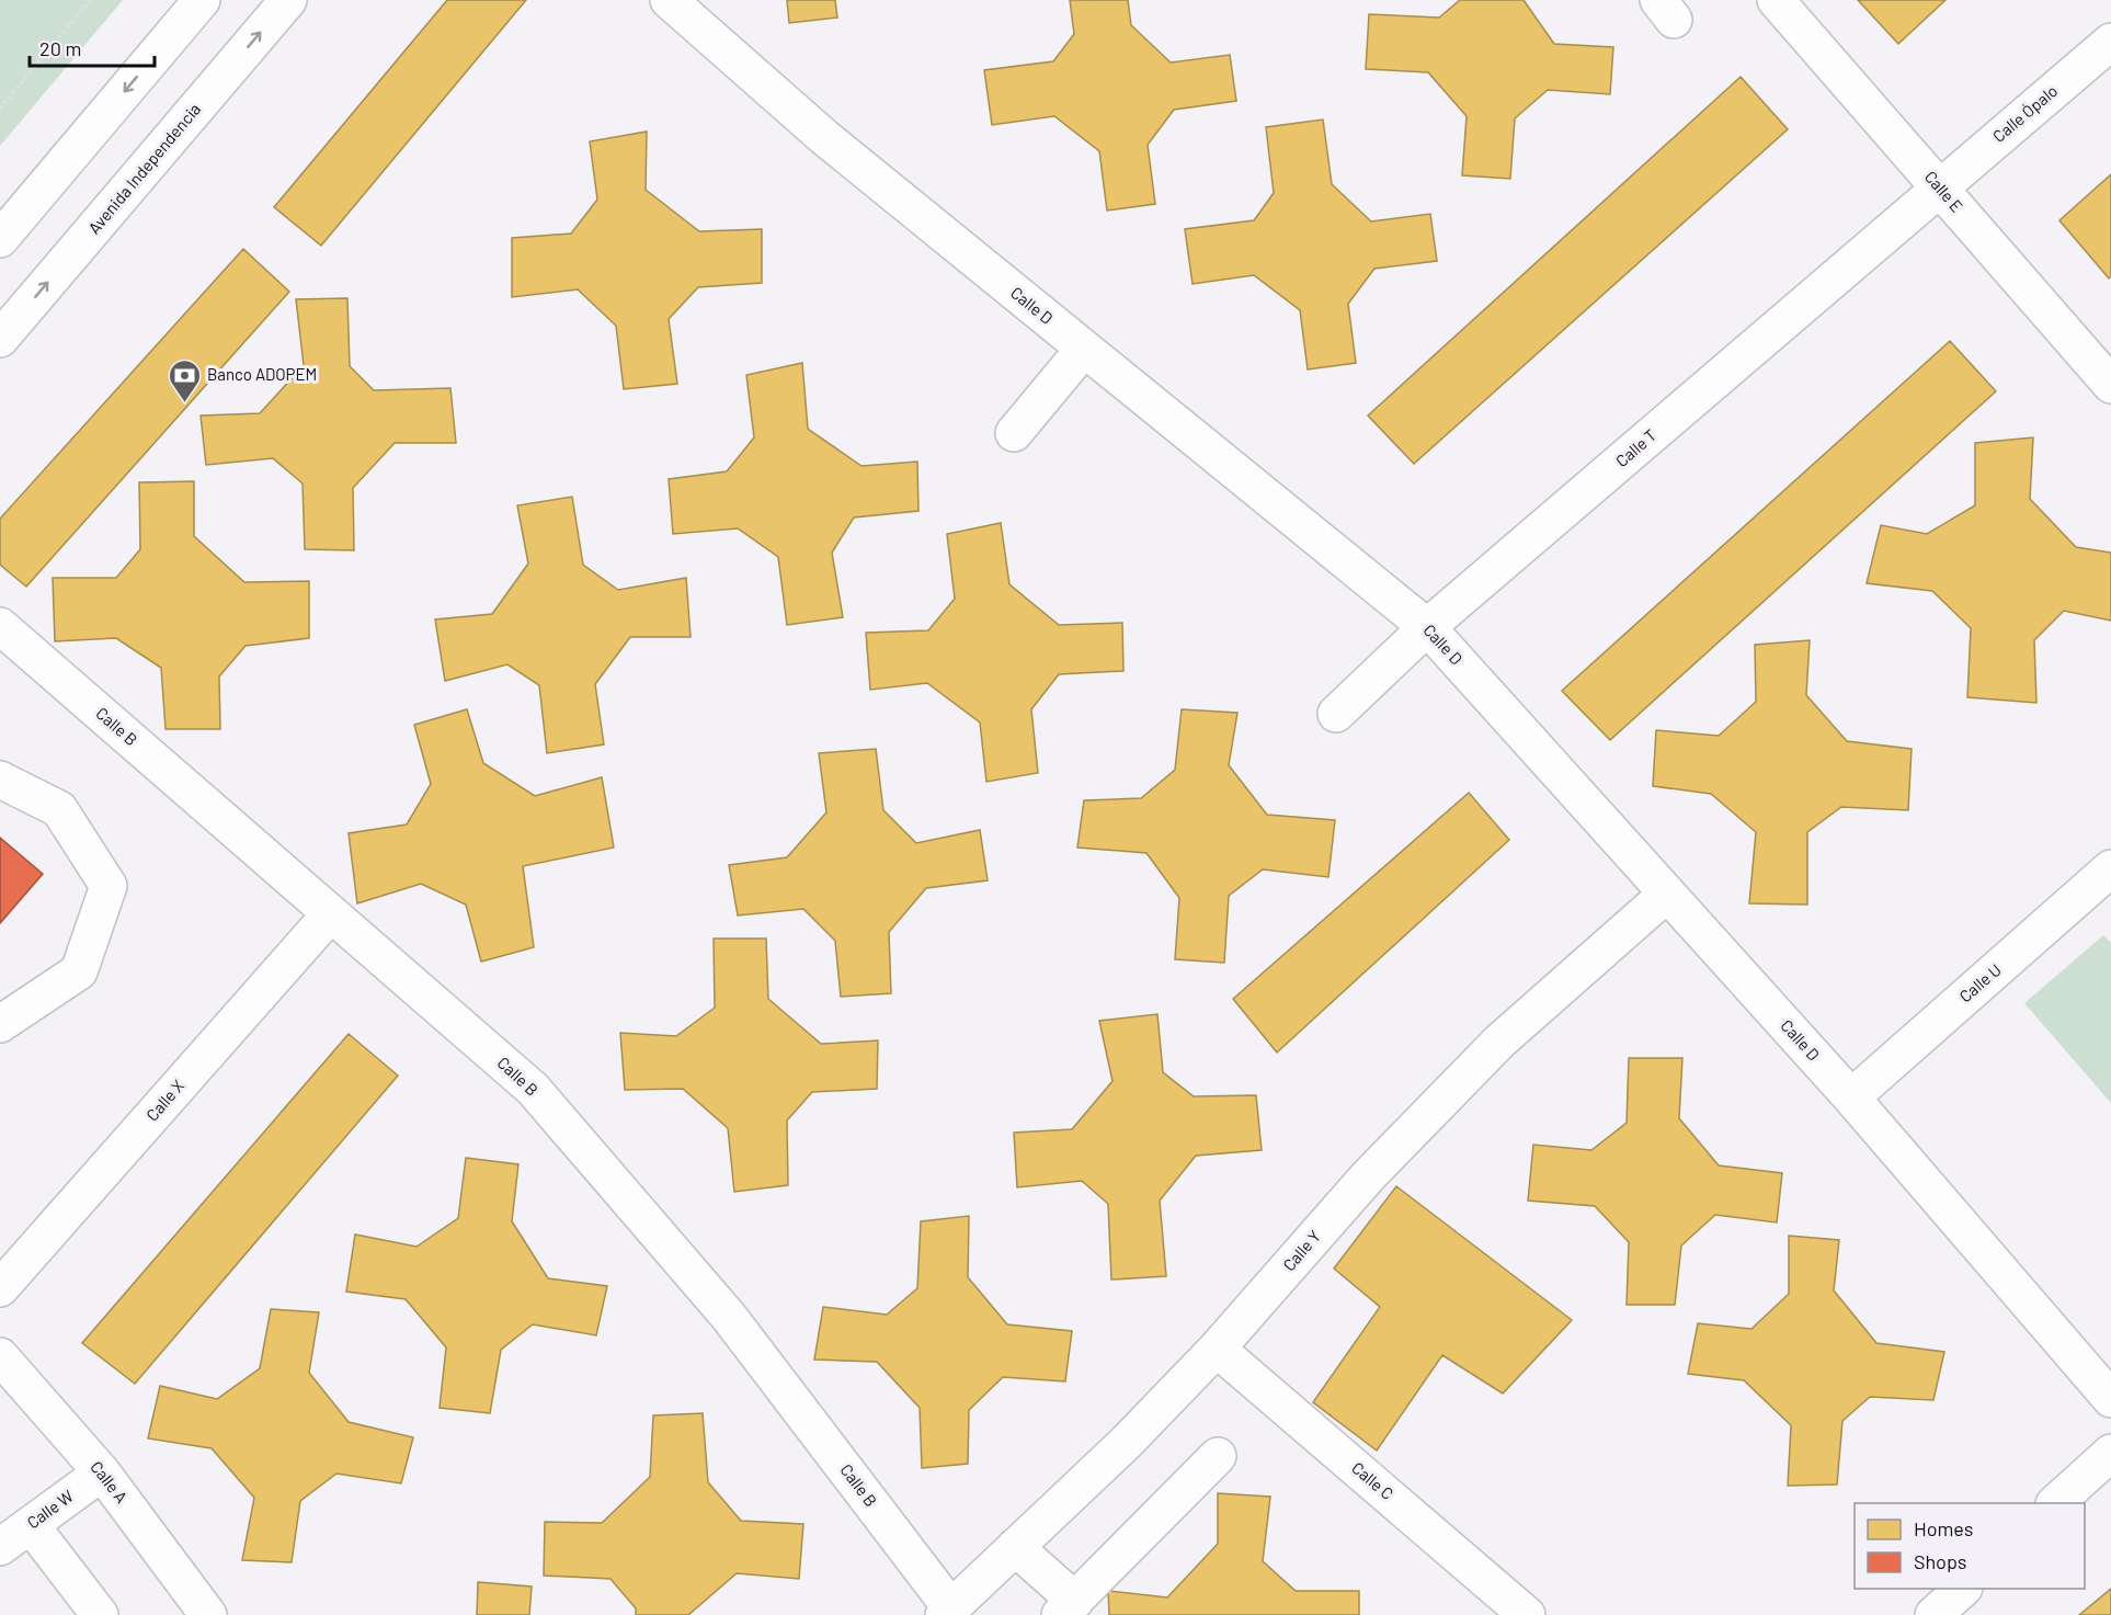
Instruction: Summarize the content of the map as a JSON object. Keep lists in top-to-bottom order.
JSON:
{
  "streets": {
    "street": [
      "Calle Ópalo",
      "Avenida Independencia",
      "Calle E",
      "Calle D",
      "Calle T",
      "Calle B",
      "Calle U",
      "Calle X",
      "Calle Y",
      "Calle C",
      "Calle A",
      "Calle W"
    ]
  },
  "crossings": [
    ["Calle Ópalo", "Calle E"],
    ["Calle Ópalo", "Calle T"],
    ["Calle E", "Calle T"],
    ["Calle D", "Calle T"],
    ["Calle D", "Calle U"],
    ["Calle D", "Calle Y"],
    ["Calle B", "Calle X"],
    ["Calle B", "Calle Y"],
    ["Calle Y", "Calle C"],
    ["Calle A", "Calle W"]
  ],
  "places": {
    "bank": ["Banco ADOPEM"]
  },
  "legend": ["Homes", "Shops"],
  "scale_bar": "20 m"
}
